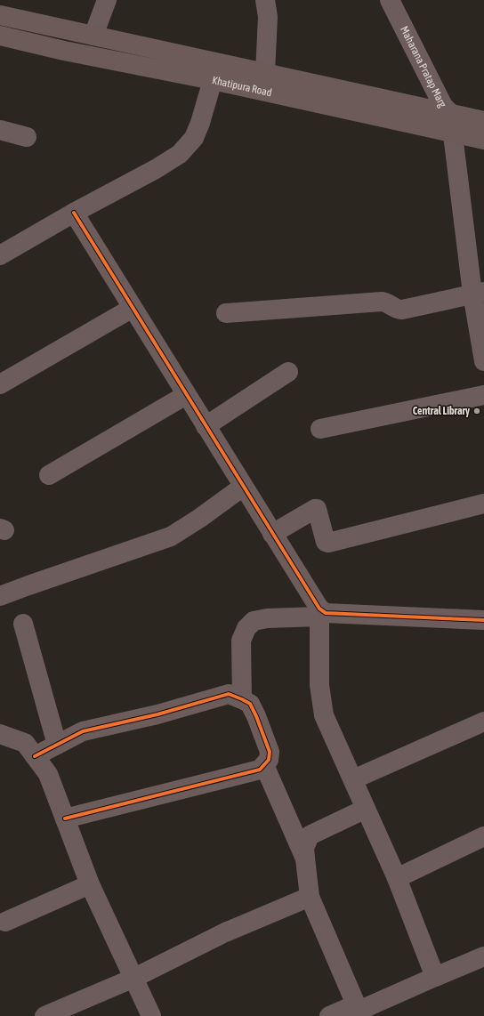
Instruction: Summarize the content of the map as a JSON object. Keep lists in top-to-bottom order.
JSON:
{
  "streets": {
    "main road": ["Khatipura Road"],
    "street": ["Maharana Pratap Marg"]
  },
  "crossings": [
    ["Maharana Pratap Marg", "Khatipura Road"]
  ],
  "places": ["Central Library"]
}
